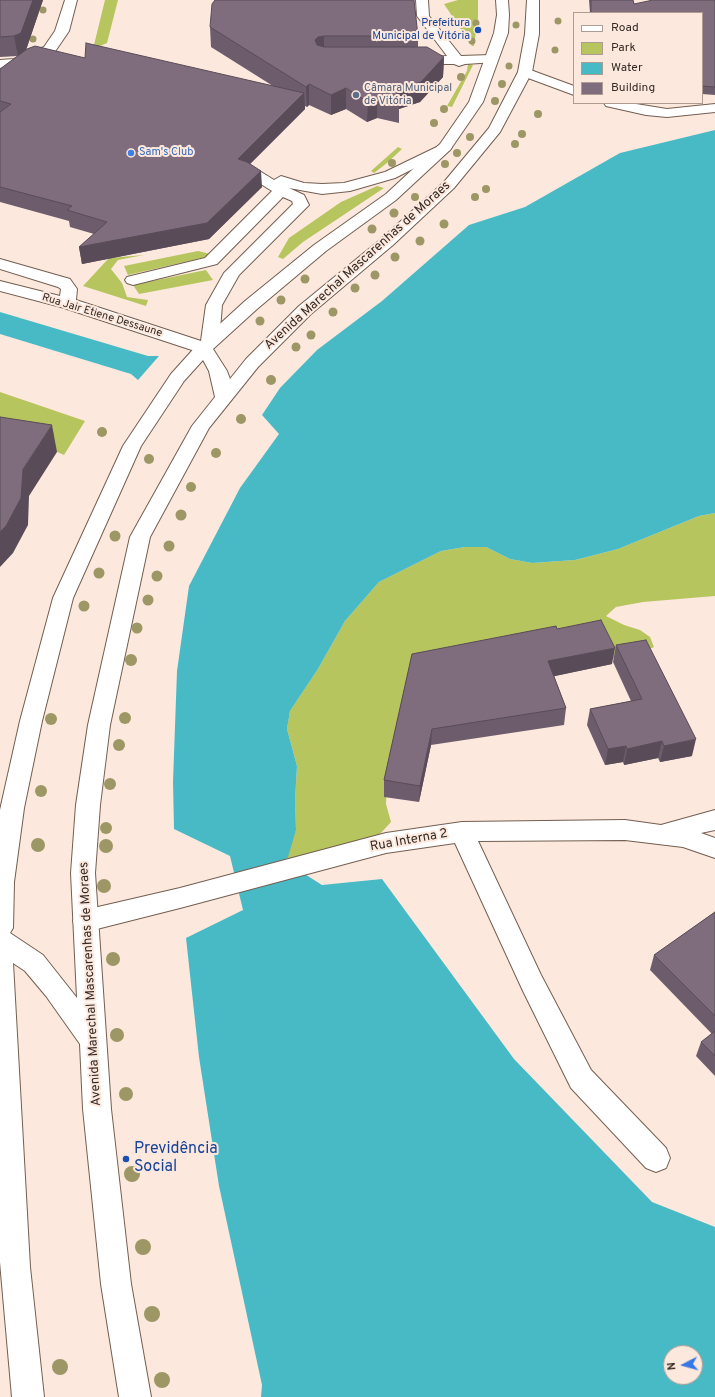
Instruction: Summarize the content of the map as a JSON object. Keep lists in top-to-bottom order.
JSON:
{
  "streets": {
    "main road": ["Avenida Marechal Mascarenhas de Moraes", "Rua Jair Etiene Dessaune", "Rua Interna 2"]
  },
  "crossings": [
    ["Avenida Marechal Mascarenhas de Moraes", "Rua Interna 2"]
  ],
  "places": [
    "Prefeitura Municipal de Vitória",
    "Câmara Municipal de Vitória",
    "Sam's Club",
    "Previdência Social"
  ],
  "legend": [
    "Road",
    "Park",
    "Water",
    "Building"
  ],
  "north": "left"
}
